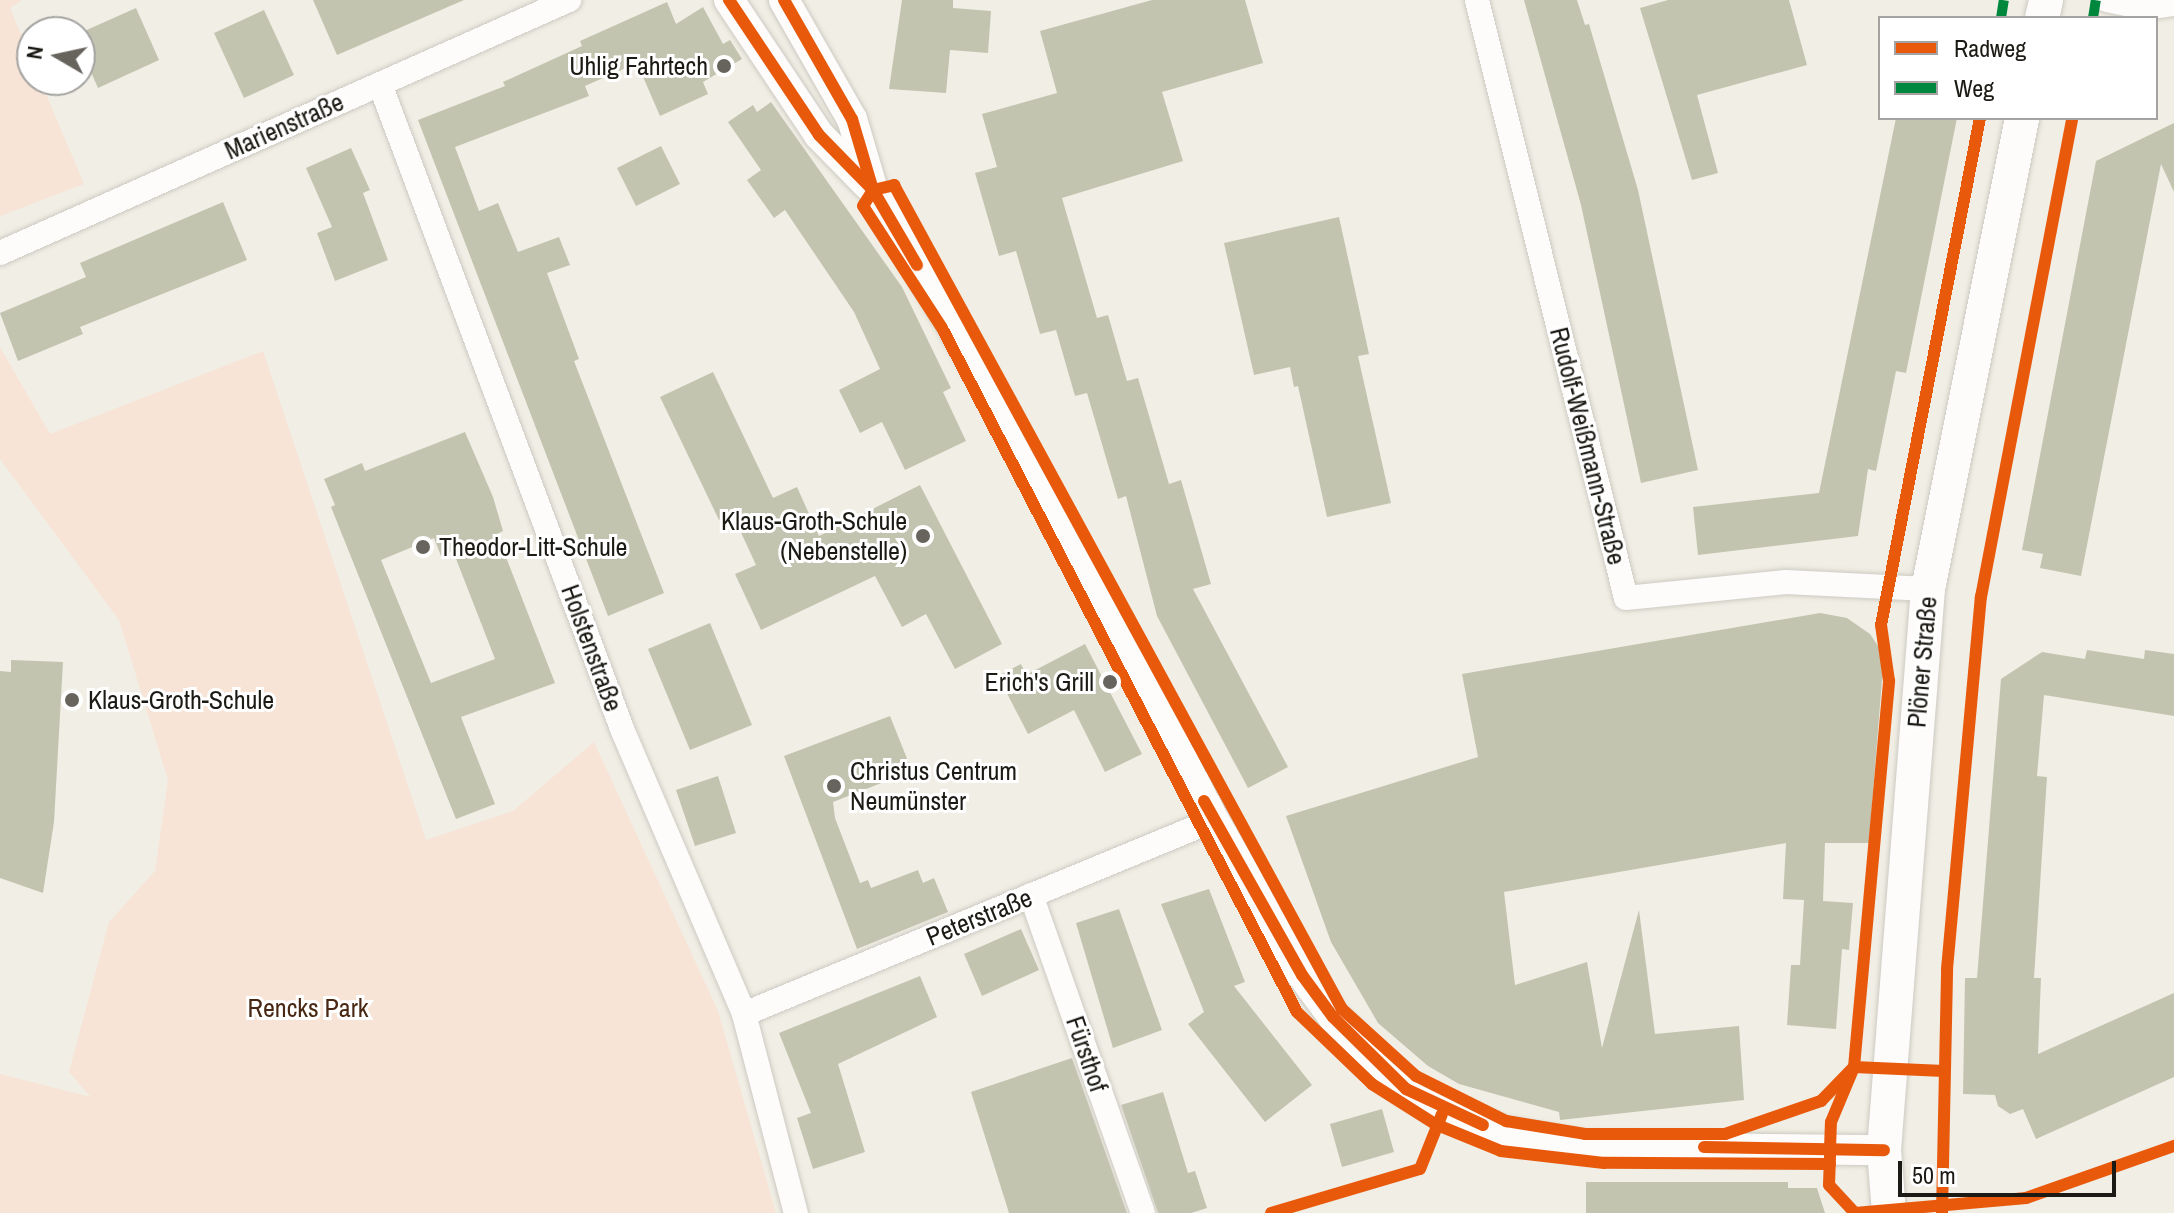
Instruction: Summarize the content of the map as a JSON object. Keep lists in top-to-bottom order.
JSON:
{
  "streets": {
    "main road": ["Plöner Straße"],
    "street": [
      "Marienstraße",
      "Rudolf-Weißmann-Straße",
      "Holstenstraße",
      "Peterstraße",
      "Fürsthof"
    ]
  },
  "crossings": [
    ["Marienstraße", "Holstenstraße"],
    ["Rudolf-Weißmann-Straße", "Plöner Straße"],
    ["Holstenstraße", "Peterstraße"],
    ["Peterstraße", "Fürsthof"]
  ],
  "parks": ["Rencks Park"],
  "places": [
    "Uhlig Fahrtech",
    "Klaus-Groth-Schule (Nebenstelle)",
    "Theodor-Litt-Schule",
    "Erich's Grill",
    "Klaus-Groth-Schule",
    "Christus Centrum Neumünster"
  ],
  "legend": ["Radweg", "Weg"],
  "scale_bar": "50 m",
  "north": "left"
}
